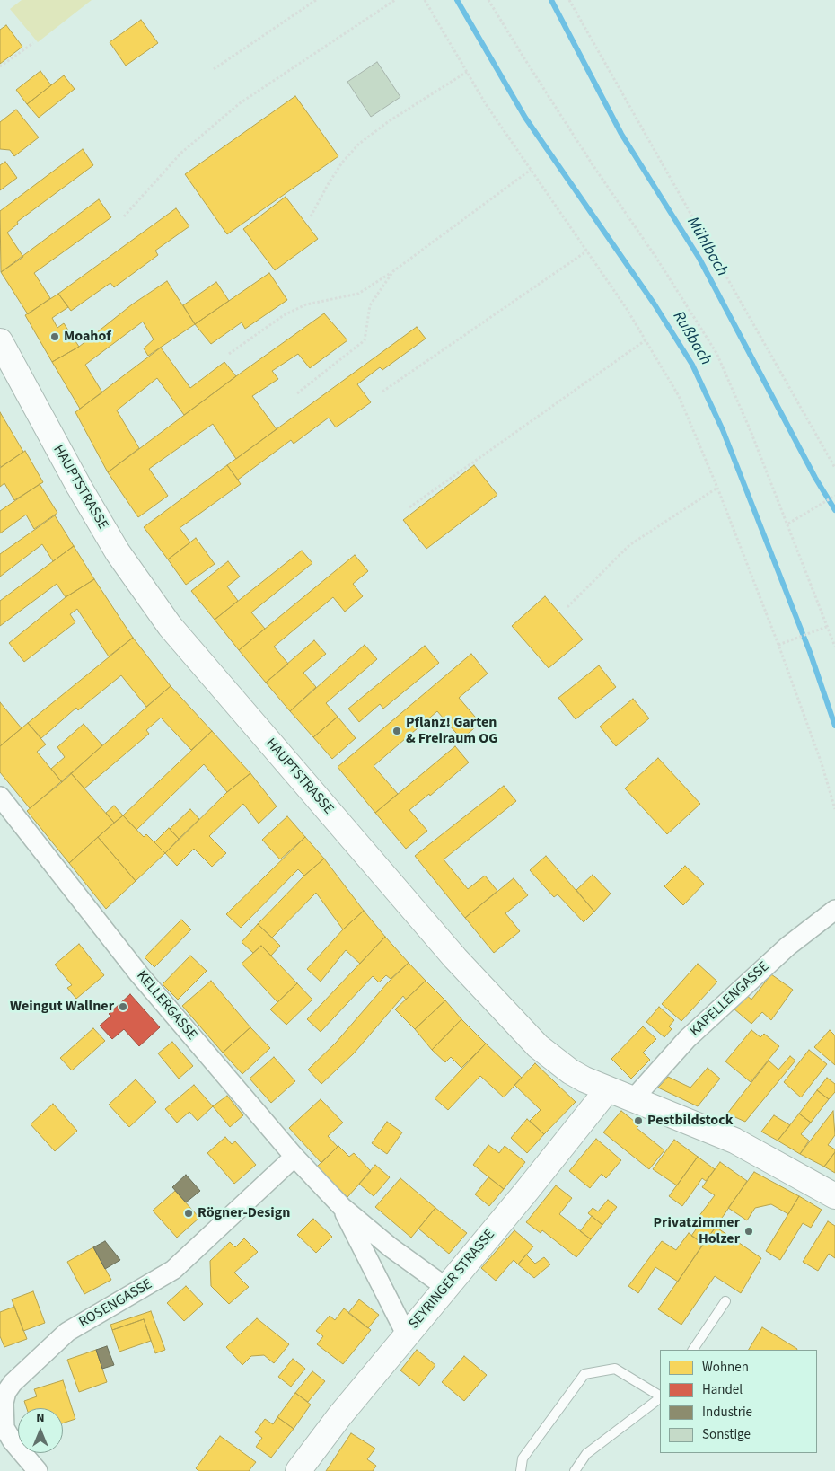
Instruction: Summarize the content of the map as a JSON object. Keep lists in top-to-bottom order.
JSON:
{
  "streets": {
    "main road": ["HAUPTSTRASSE", "SEYRINGER STRASSE"],
    "street": ["KAPELLENGASSE", "KELLERGASSE", "ROSENGASSE"]
  },
  "crossings": [
    ["HAUPTSTRASSE", "KAPELLENGASSE"],
    ["HAUPTSTRASSE", "SEYRINGER STRASSE"],
    ["KELLERGASSE", "SEYRINGER STRASSE"],
    ["KELLERGASSE", "ROSENGASSE"]
  ],
  "water": ["Mühlbach", "Rußbach"],
  "places": [
    "Moahof",
    "Pflanz! Garten & Freiraum OG",
    "Weingut Wallner",
    "Pestbildstock",
    "Rögner-Design",
    "Privatzimmer Holzer"
  ],
  "legend": [
    "Wohnen",
    "Handel",
    "Industrie",
    "Sonstige"
  ],
  "north": "top"
}
